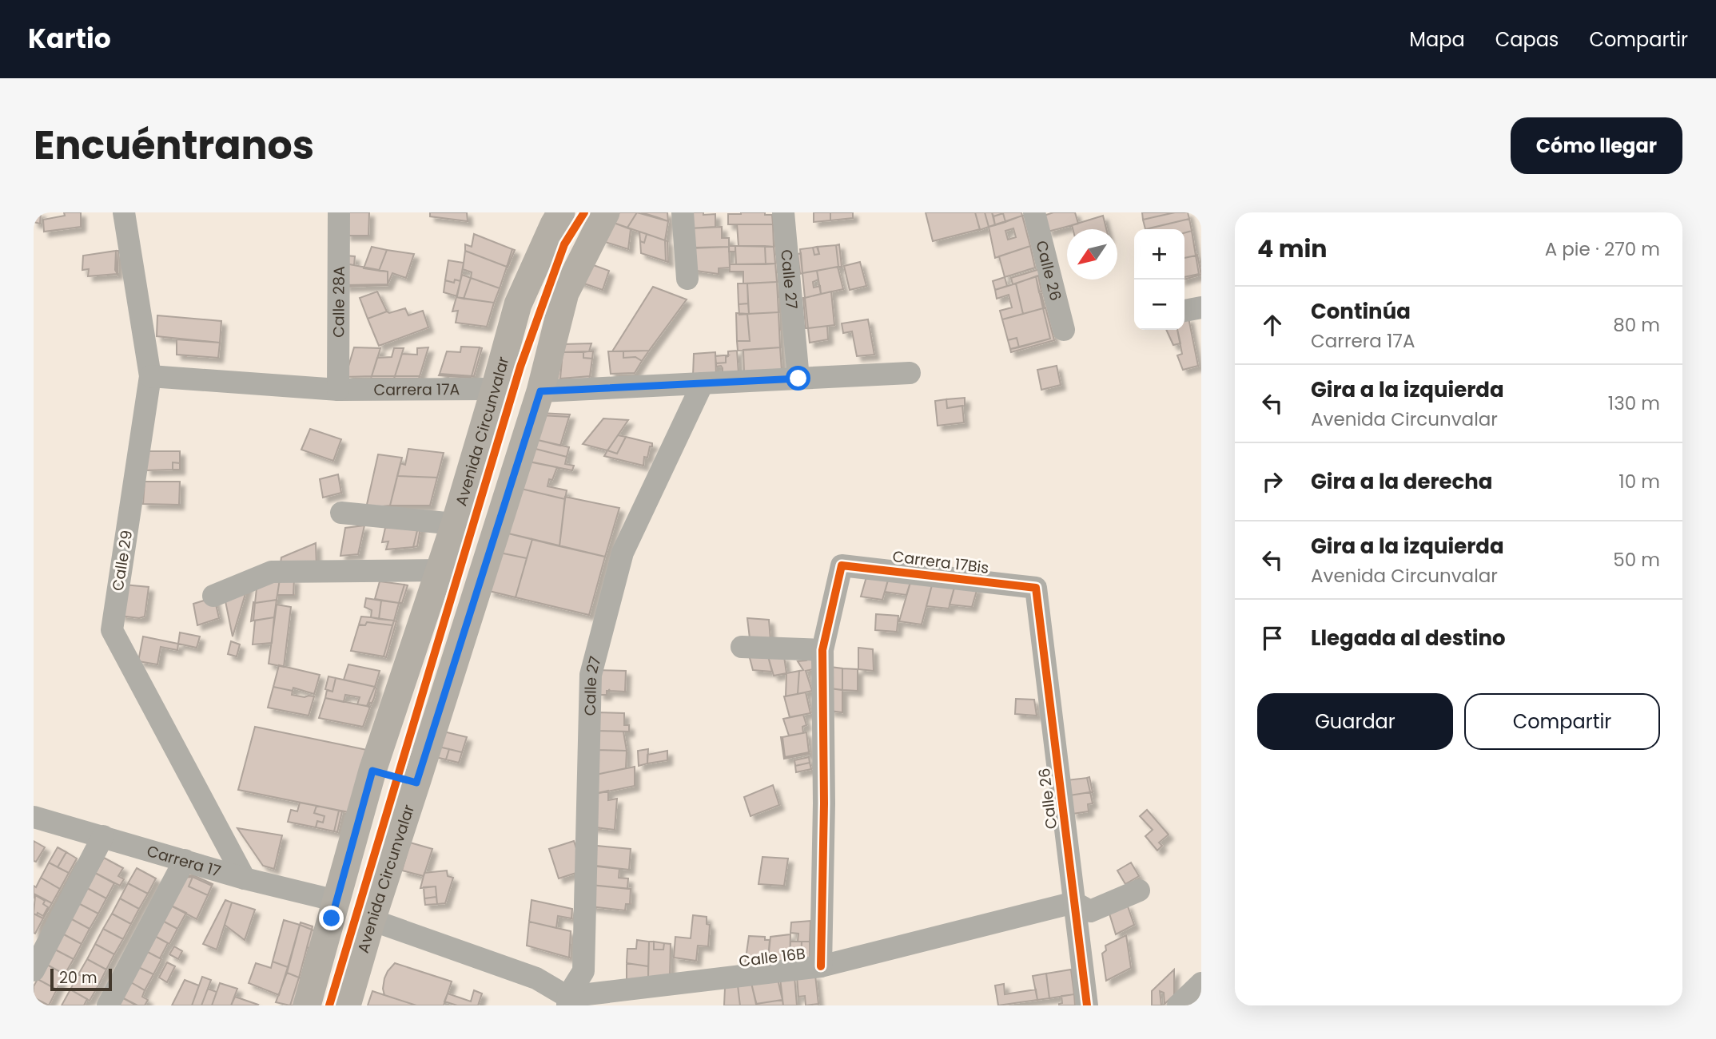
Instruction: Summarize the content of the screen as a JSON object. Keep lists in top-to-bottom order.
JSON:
{
  "streets": {
    "main road": ["Avenida Circunvalar"],
    "street": [
      "Calle 26",
      "Calle 27",
      "Calle 28A",
      "Carrera 17A",
      "Calle 29",
      "Carrera 17Bis",
      "Carrera 17",
      "Calle 16B"
    ]
  },
  "crossings": [
    ["Calle 26", "Carrera 17Bis"],
    ["Calle 26", "Calle 16B"],
    ["Calle 27", "Calle 16B"],
    ["Calle 28A", "Carrera 17A"],
    ["Carrera 17A", "Avenida Circunvalar"],
    ["Carrera 17A", "Calle 29"],
    ["Avenida Circunvalar", "Carrera 17"],
    ["Calle 29", "Carrera 17"]
  ],
  "scale_bar": "20 m",
  "north": "bottom left",
  "page": {
    "header": "Kartio",
    "nav": ["Mapa", "Capas", "Compartir"],
    "title": "Encuéntranos",
    "buttons": [
      "Cómo llegar",
      ["Guardar", "Compartir"]
    ],
    "heading": ["4 min", "A pie · 270 m"],
    "map_buttons": ["+", "−"],
    "list": [
      ["Continúa", "Carrera 17A", "80 m"],
      ["Gira a la izquierda", "Avenida Circunvalar", "130 m"],
      ["Gira a la derecha", "10 m"],
      ["Gira a la izquierda", "Avenida Circunvalar", "50 m"],
      "Llegada al destino"
    ],
    "scale": "20 m"
  }
}
